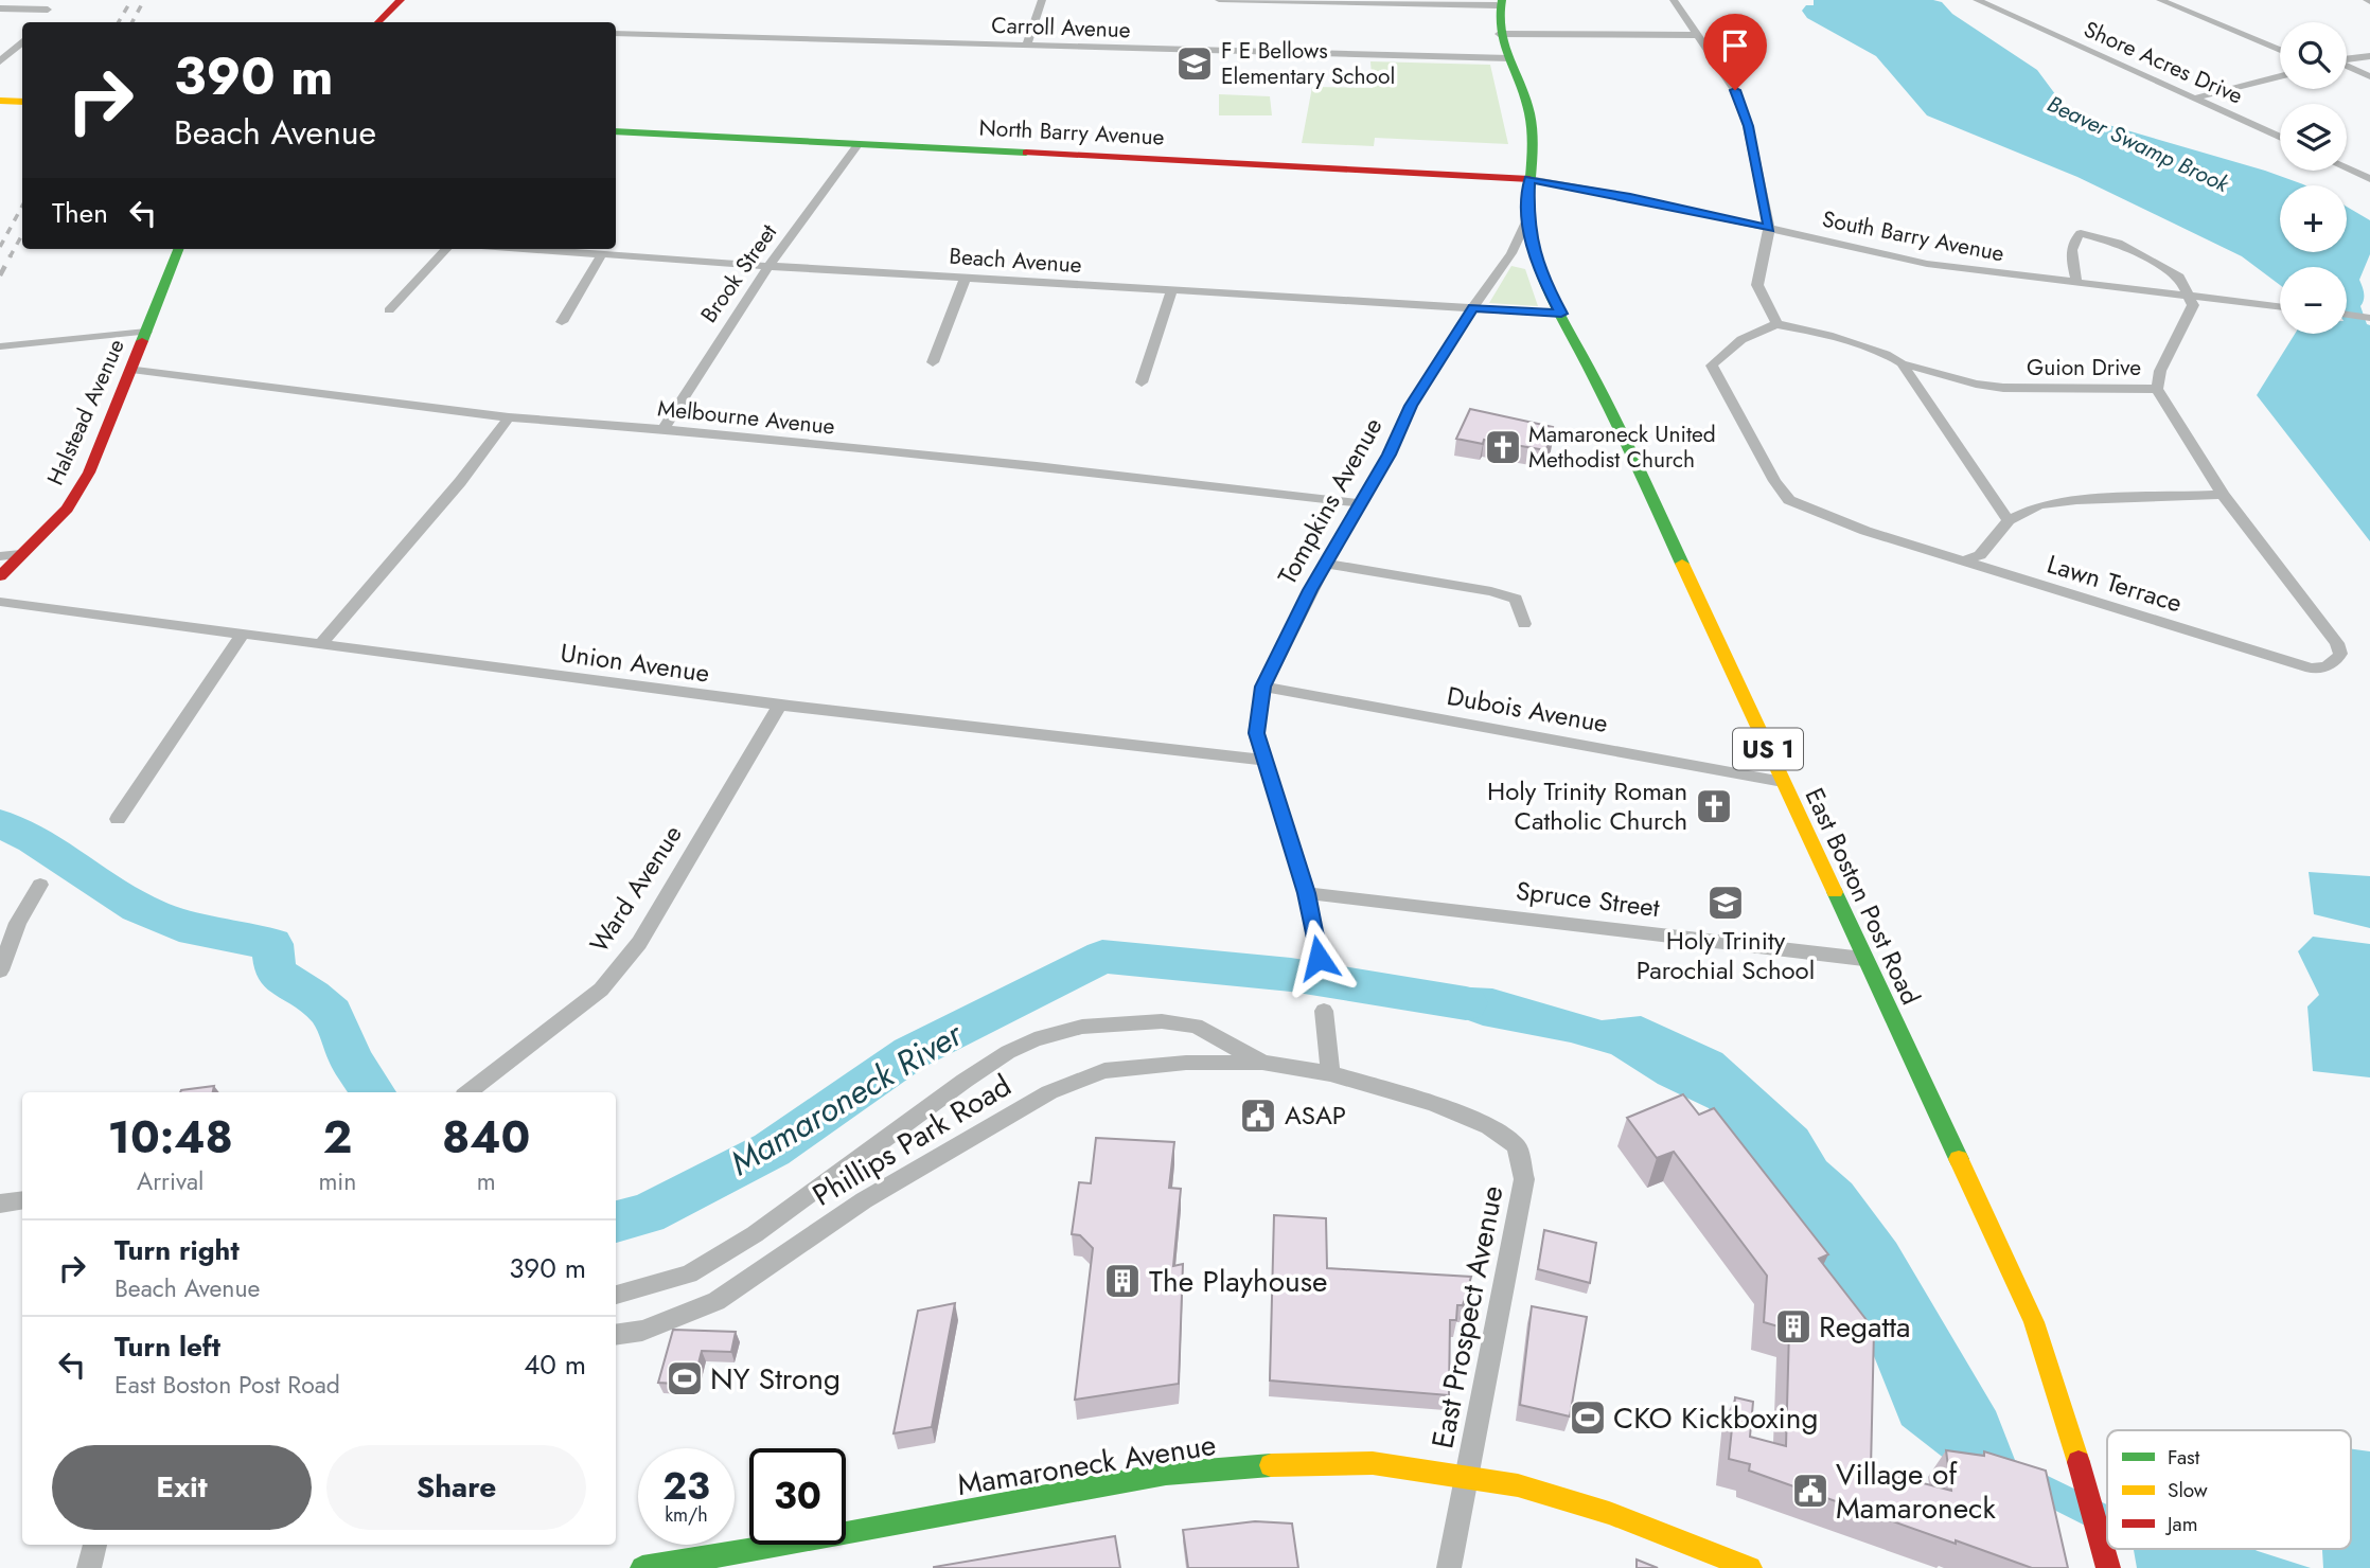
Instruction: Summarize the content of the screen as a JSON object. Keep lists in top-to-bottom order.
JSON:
{
  "streets": {
    "main road": [
      "North Barry Avenue",
      "Halstead Avenue",
      "US 1",
      "East Boston Post Road",
      "Mamaroneck Avenue"
    ],
    "street": [
      "Carroll Avenue",
      "Shore Acres Drive",
      "South Barry Avenue",
      "Beach Avenue",
      "Brook Street",
      "Guion Drive",
      "Melbourne Avenue",
      "Tompkins Avenue",
      "Lawn Terrace",
      "Union Avenue",
      "Dubois Avenue",
      "Ward Avenue",
      "Spruce Street",
      "Phillips Park Road",
      "East Prospect Avenue"
    ]
  },
  "crossings": [
    ["Carroll Avenue", "East Boston Post Road"],
    ["North Barry Avenue", "South Barry Avenue"],
    ["North Barry Avenue", "Brook Street"],
    ["North Barry Avenue", "East Boston Post Road"],
    ["South Barry Avenue", "Guion Drive"],
    ["South Barry Avenue", "East Boston Post Road"],
    ["Beach Avenue", "Brook Street"],
    ["Beach Avenue", "Tompkins Avenue"],
    ["Beach Avenue", "East Boston Post Road"],
    ["Brook Street", "Melbourne Avenue"],
    ["Guion Drive", "Lawn Terrace"],
    ["Halstead Avenue", "Melbourne Avenue"],
    ["Melbourne Avenue", "Tompkins Avenue"],
    ["Tompkins Avenue", "Union Avenue"],
    ["Tompkins Avenue", "Dubois Avenue"],
    ["Tompkins Avenue", "East Boston Post Road"],
    ["Tompkins Avenue", "Spruce Street"],
    ["Union Avenue", "Ward Avenue"],
    ["Dubois Avenue", "East Boston Post Road"],
    ["East Boston Post Road", "Spruce Street"],
    ["Phillips Park Road", "East Prospect Avenue"],
    ["East Prospect Avenue", "Mamaroneck Avenue"]
  ],
  "water": ["Beaver Swamp Brook", "Mamaroneck River"],
  "places": {
    "school or university": ["F E Bellows Elementary School", "Holy Trinity Parochial School"],
    "church": ["Mamaroneck United Methodist Church", "Holy Trinity Roman Catholic Church"],
    "public building": ["ASAP", "Village of Mamaroneck"],
    "building": ["The Playhouse", "Regatta"],
    "sports": ["NY Strong", "CKO Kickboxing"]
  },
  "legend": ["Fast", "Slow", "Jam"],
  "page": {
    "map_buttons": ["+", "−"],
    "turn": ["390 m", "Beach Avenue"],
    "then": "Then",
    "eta": [
      "10:48",
      "Arrival",
      "2",
      "min",
      "840",
      "m"
    ],
    "list": [
      {
        "name": "Turn right",
        "note": "Beach Avenue",
        "value": "390 m"
      },
      {
        "name": "Turn left",
        "note": "East Boston Post Road",
        "value": "40 m"
      }
    ],
    "buttons": ["Exit", "Share"],
    "speed": "23 km/h",
    "limit": "30"
  }
}
